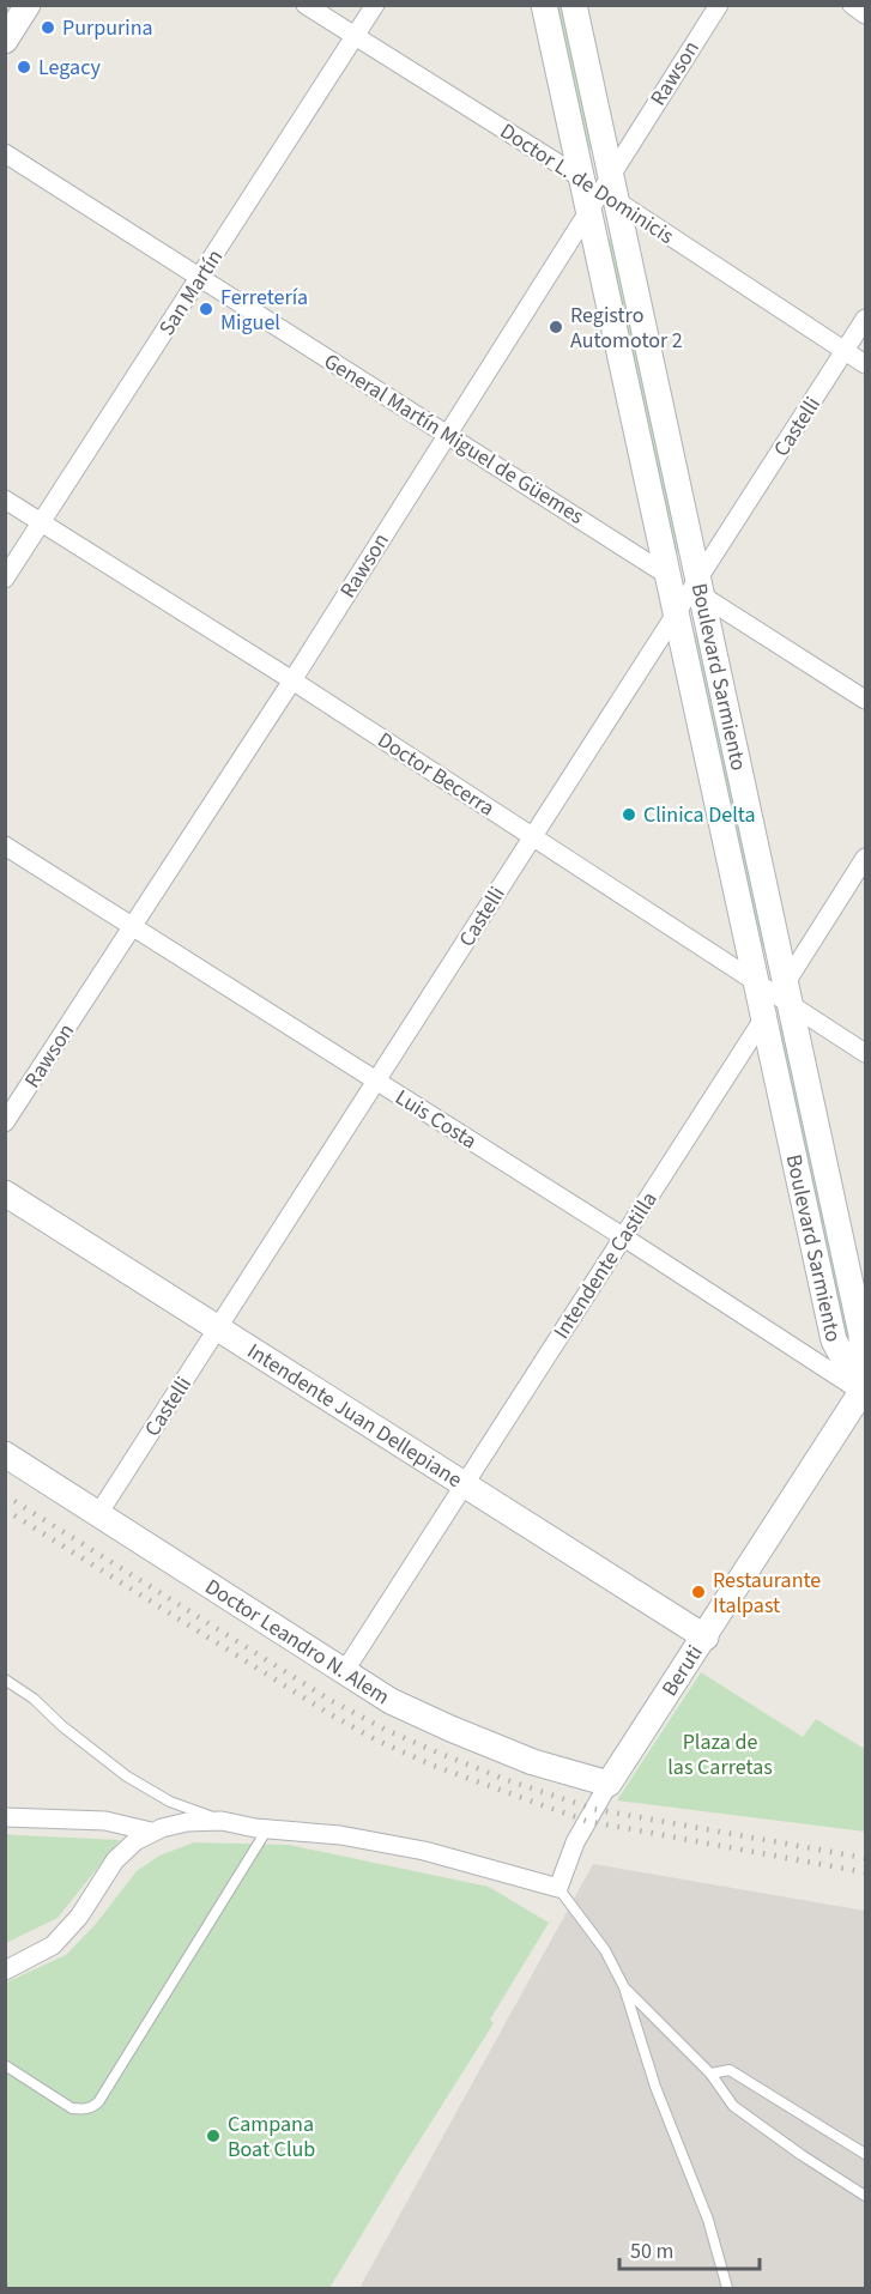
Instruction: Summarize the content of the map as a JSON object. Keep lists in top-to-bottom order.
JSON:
{
  "streets": {
    "main road": [
      "Boulevard Sarmiento",
      "Intendente Juan Dellepiane",
      "Doctor Leandro N. Alem",
      "Beruti"
    ],
    "street": [
      "Rawson",
      "Doctor L. de Dominicis",
      "San Martín",
      "Castelli",
      "General Martín Miguel de Güemes",
      "Doctor Becerra",
      "Luis Costa",
      "Intendente Castilla"
    ]
  },
  "crossings": [
    ["Rawson", "Doctor L. de Dominicis"],
    ["Rawson", "General Martín Miguel de Güemes"],
    ["Rawson", "Boulevard Sarmiento"],
    ["Rawson", "Doctor Becerra"],
    ["Rawson", "Luis Costa"],
    ["Doctor L. de Dominicis", "San Martín"],
    ["Doctor L. de Dominicis", "Castelli"],
    ["Doctor L. de Dominicis", "Boulevard Sarmiento"],
    ["San Martín", "General Martín Miguel de Güemes"],
    ["San Martín", "Doctor Becerra"],
    ["Castelli", "General Martín Miguel de Güemes"],
    ["Castelli", "Boulevard Sarmiento"],
    ["Castelli", "Doctor Becerra"],
    ["Castelli", "Luis Costa"],
    ["Castelli", "Intendente Juan Dellepiane"],
    ["Castelli", "Doctor Leandro N. Alem"],
    ["General Martín Miguel de Güemes", "Boulevard Sarmiento"],
    ["Boulevard Sarmiento", "Doctor Becerra"],
    ["Boulevard Sarmiento", "Luis Costa"],
    ["Boulevard Sarmiento", "Intendente Castilla"],
    ["Boulevard Sarmiento", "Beruti"],
    ["Doctor Becerra", "Intendente Castilla"],
    ["Luis Costa", "Intendente Castilla"],
    ["Luis Costa", "Beruti"],
    ["Intendente Castilla", "Intendente Juan Dellepiane"],
    ["Intendente Castilla", "Doctor Leandro N. Alem"],
    ["Intendente Juan Dellepiane", "Beruti"],
    ["Doctor Leandro N. Alem", "Beruti"]
  ],
  "parks": ["Plaza de las Carretas"],
  "places": [
    "Purpurina",
    "Legacy",
    "Ferretería Miguel",
    "Registro Automotor 2",
    "Clinica Delta",
    "Restaurante Italpast",
    "Campana Boat Club"
  ],
  "scale_bar": "50 m"
}
